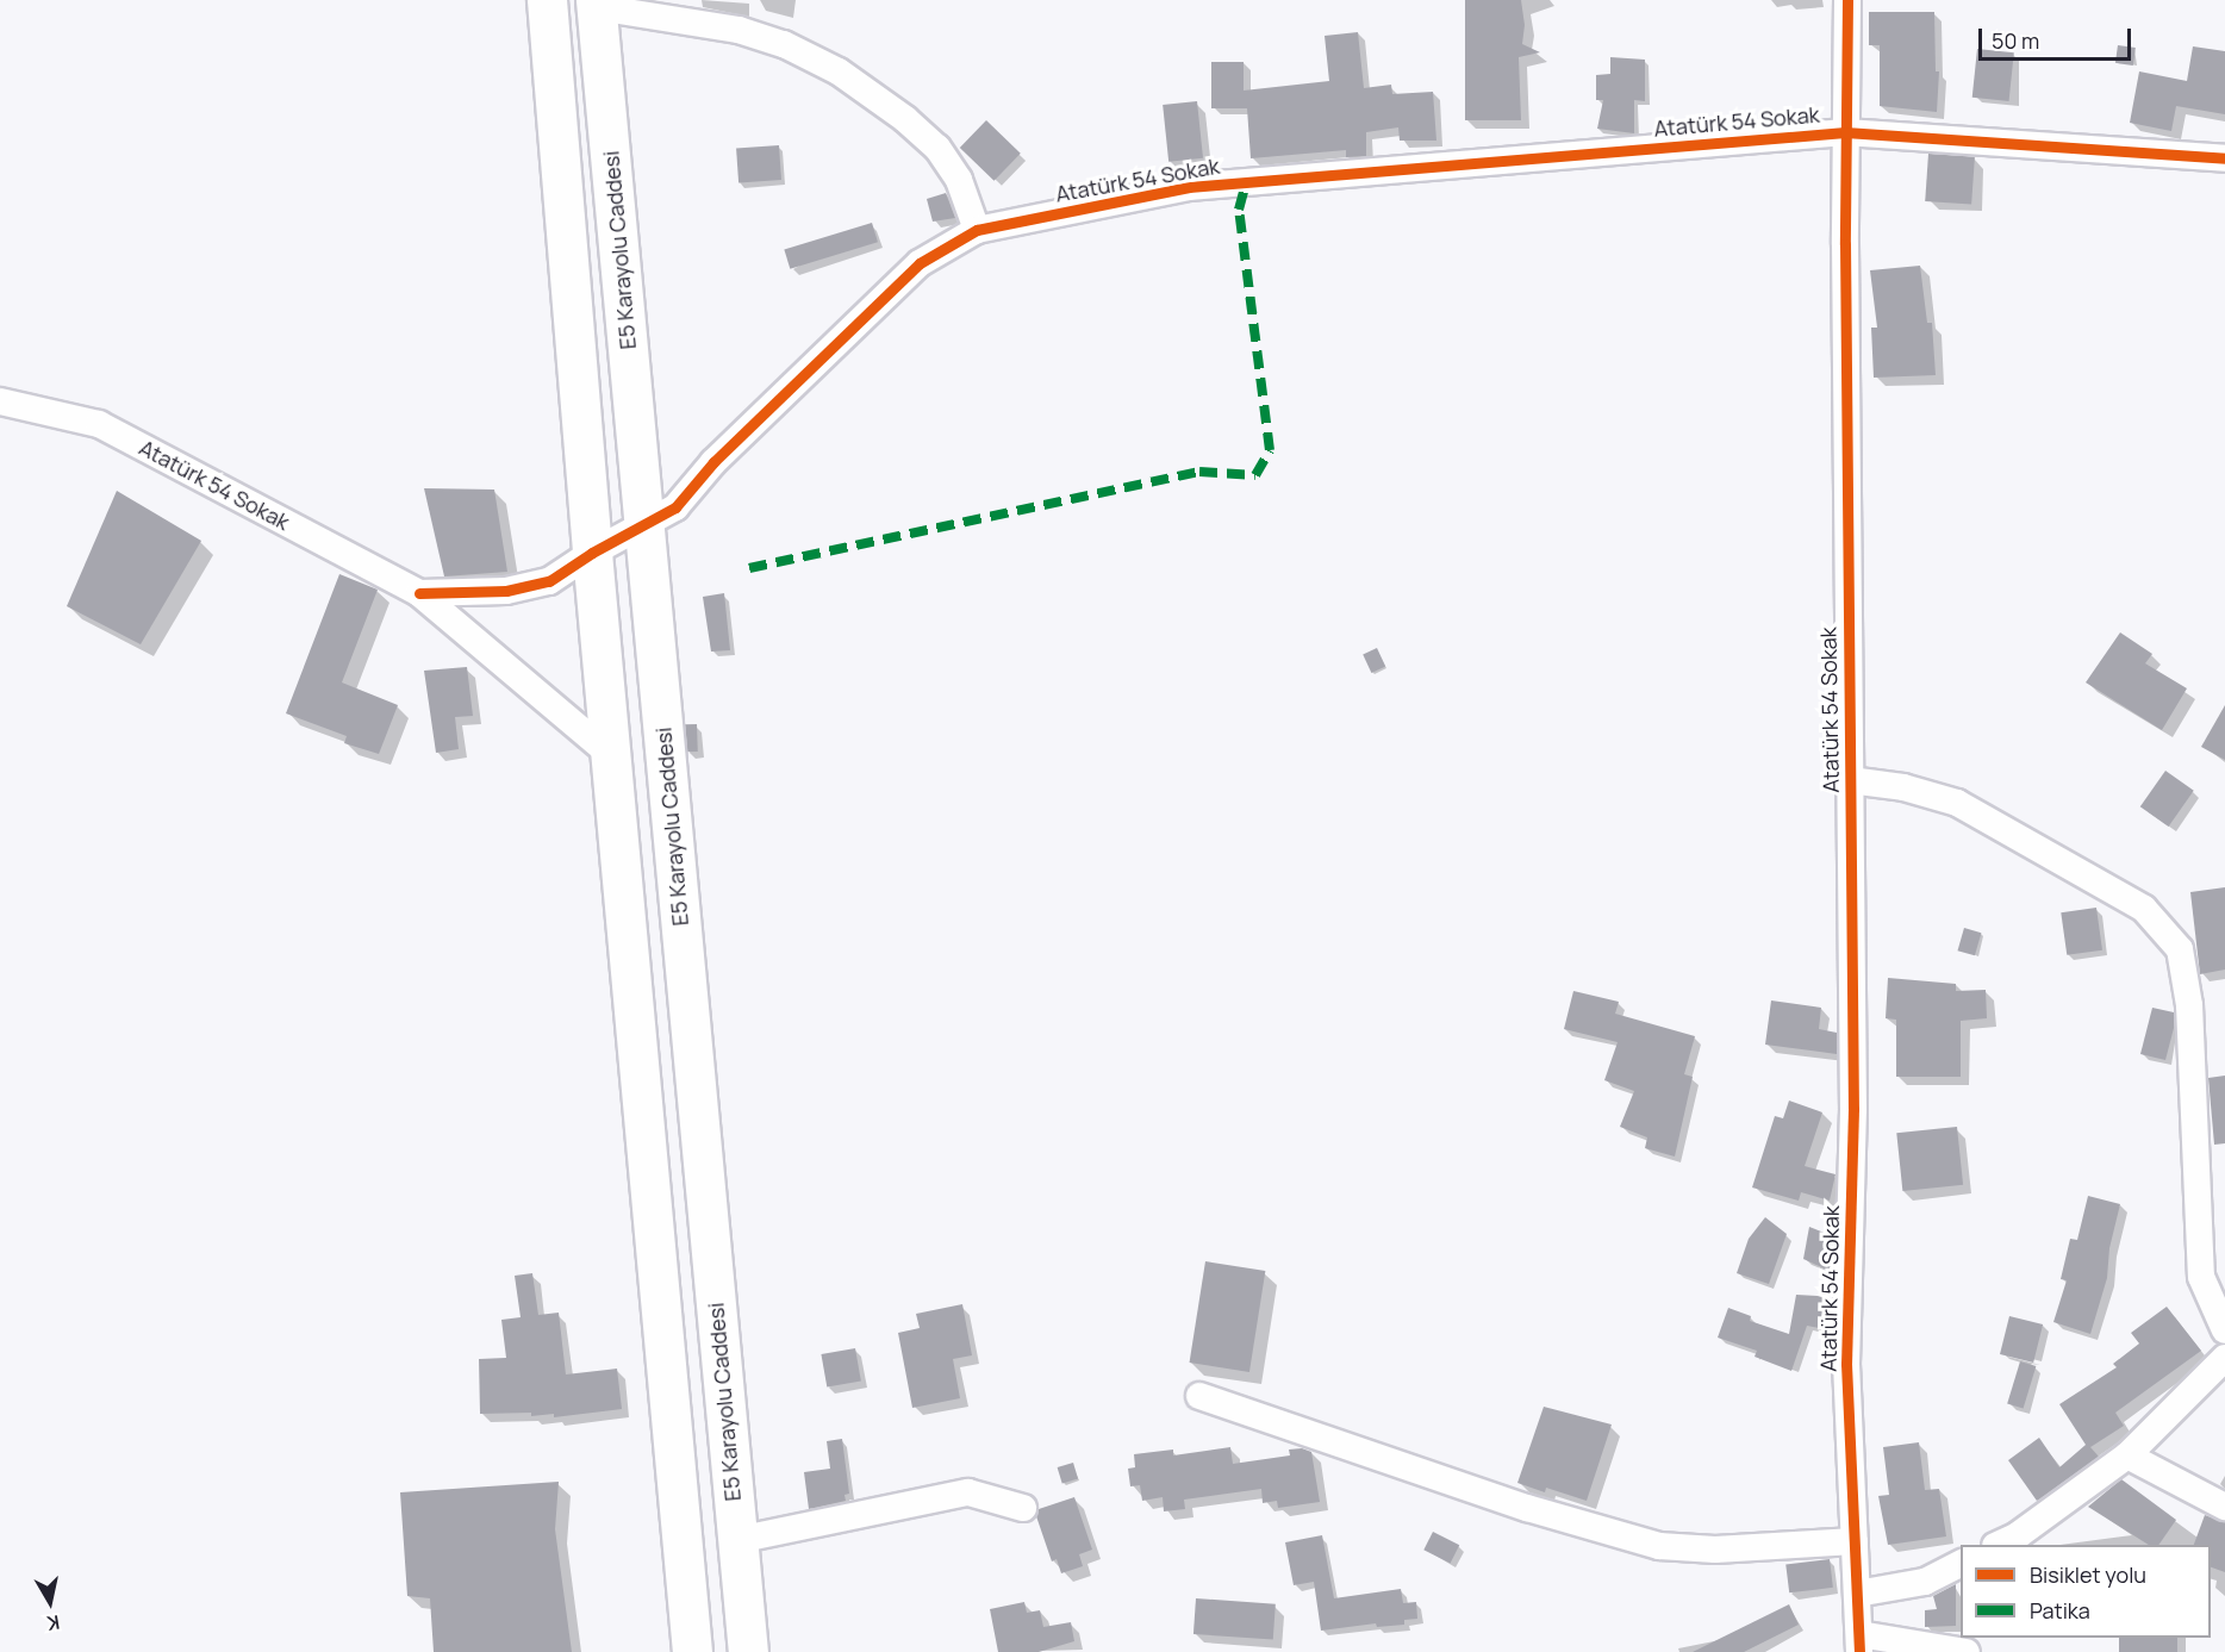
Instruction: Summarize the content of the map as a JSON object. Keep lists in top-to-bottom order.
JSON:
{
  "streets": {
    "highway": ["E5 Karayolu Caddesi"],
    "street": ["Atatürk 54 Sokak"]
  },
  "crossings": [
    ["Atatürk 54 Sokak", "E5 Karayolu Caddesi"]
  ],
  "legend": ["Bisiklet yolu", "Patika"],
  "scale_bar": "50 m",
  "north": "bottom"
}
